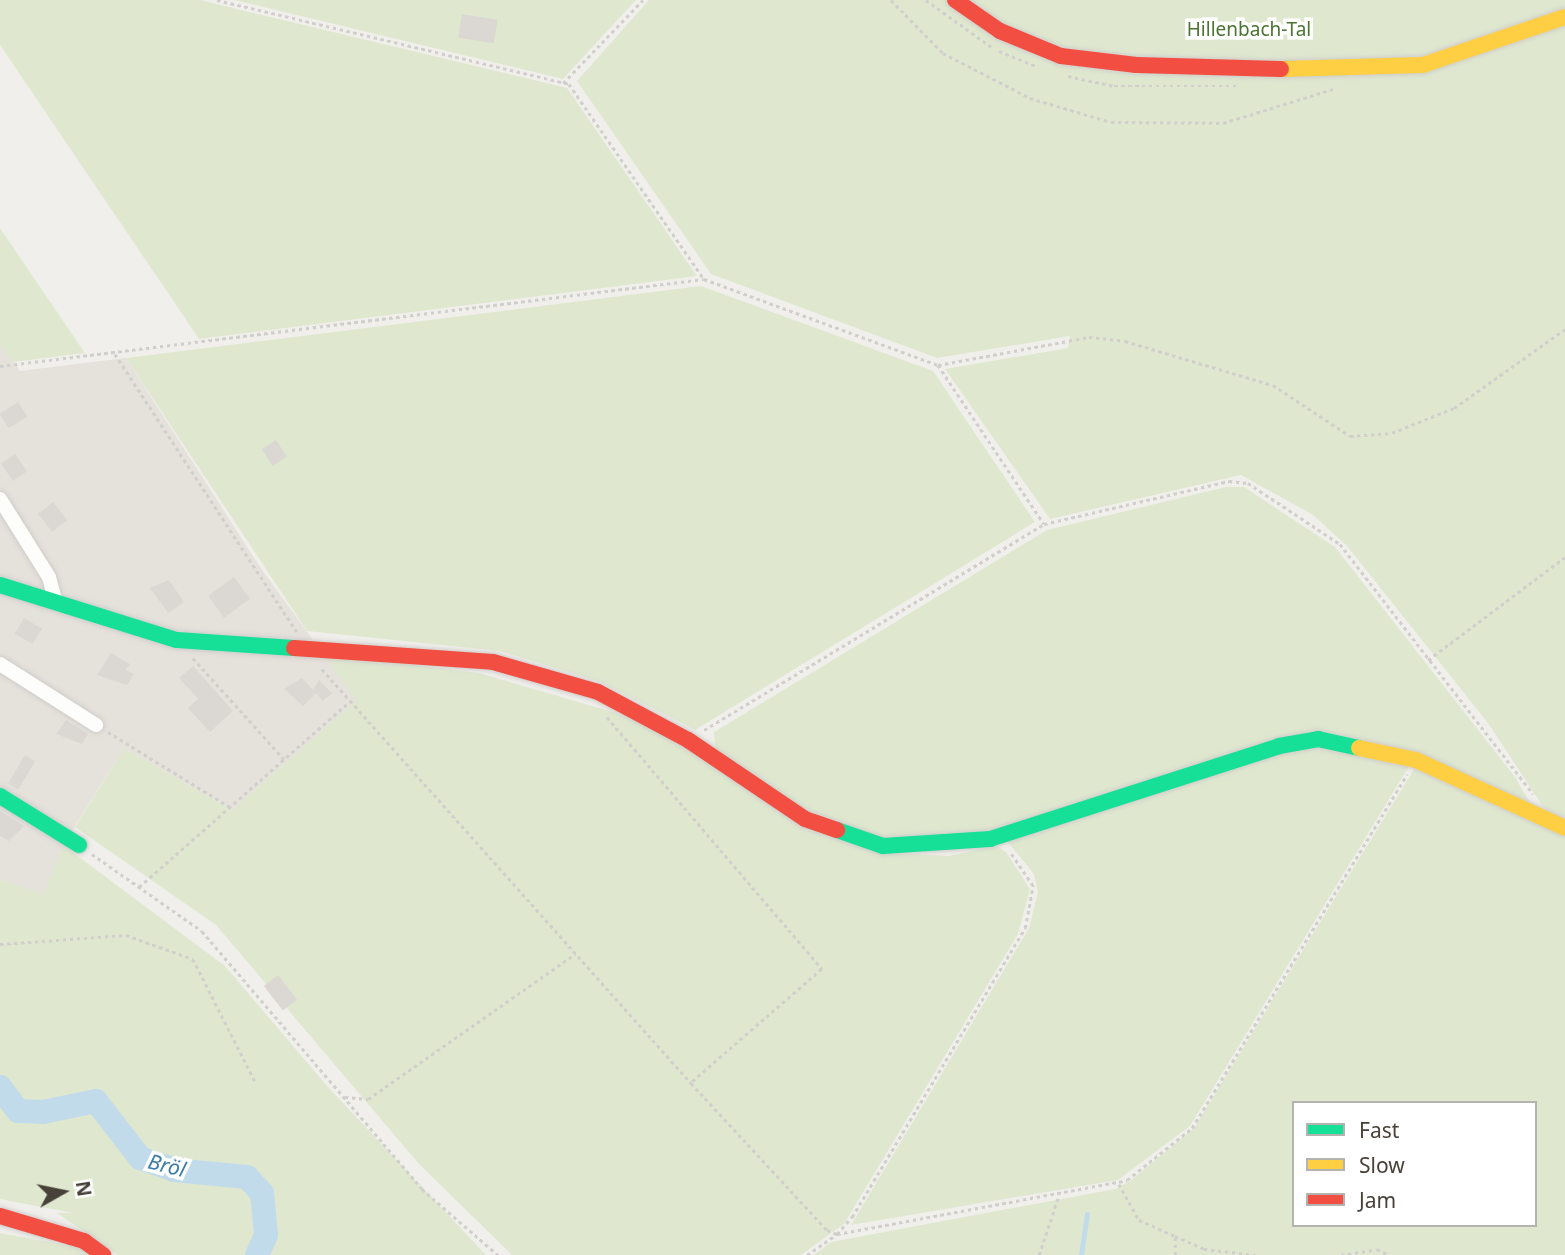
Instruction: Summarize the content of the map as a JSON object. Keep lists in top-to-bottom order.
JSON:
{
  "water": ["Bröl"],
  "parks": ["Hillenbach-Tal"],
  "legend": ["Fast", "Slow", "Jam"],
  "north": "right"
}
